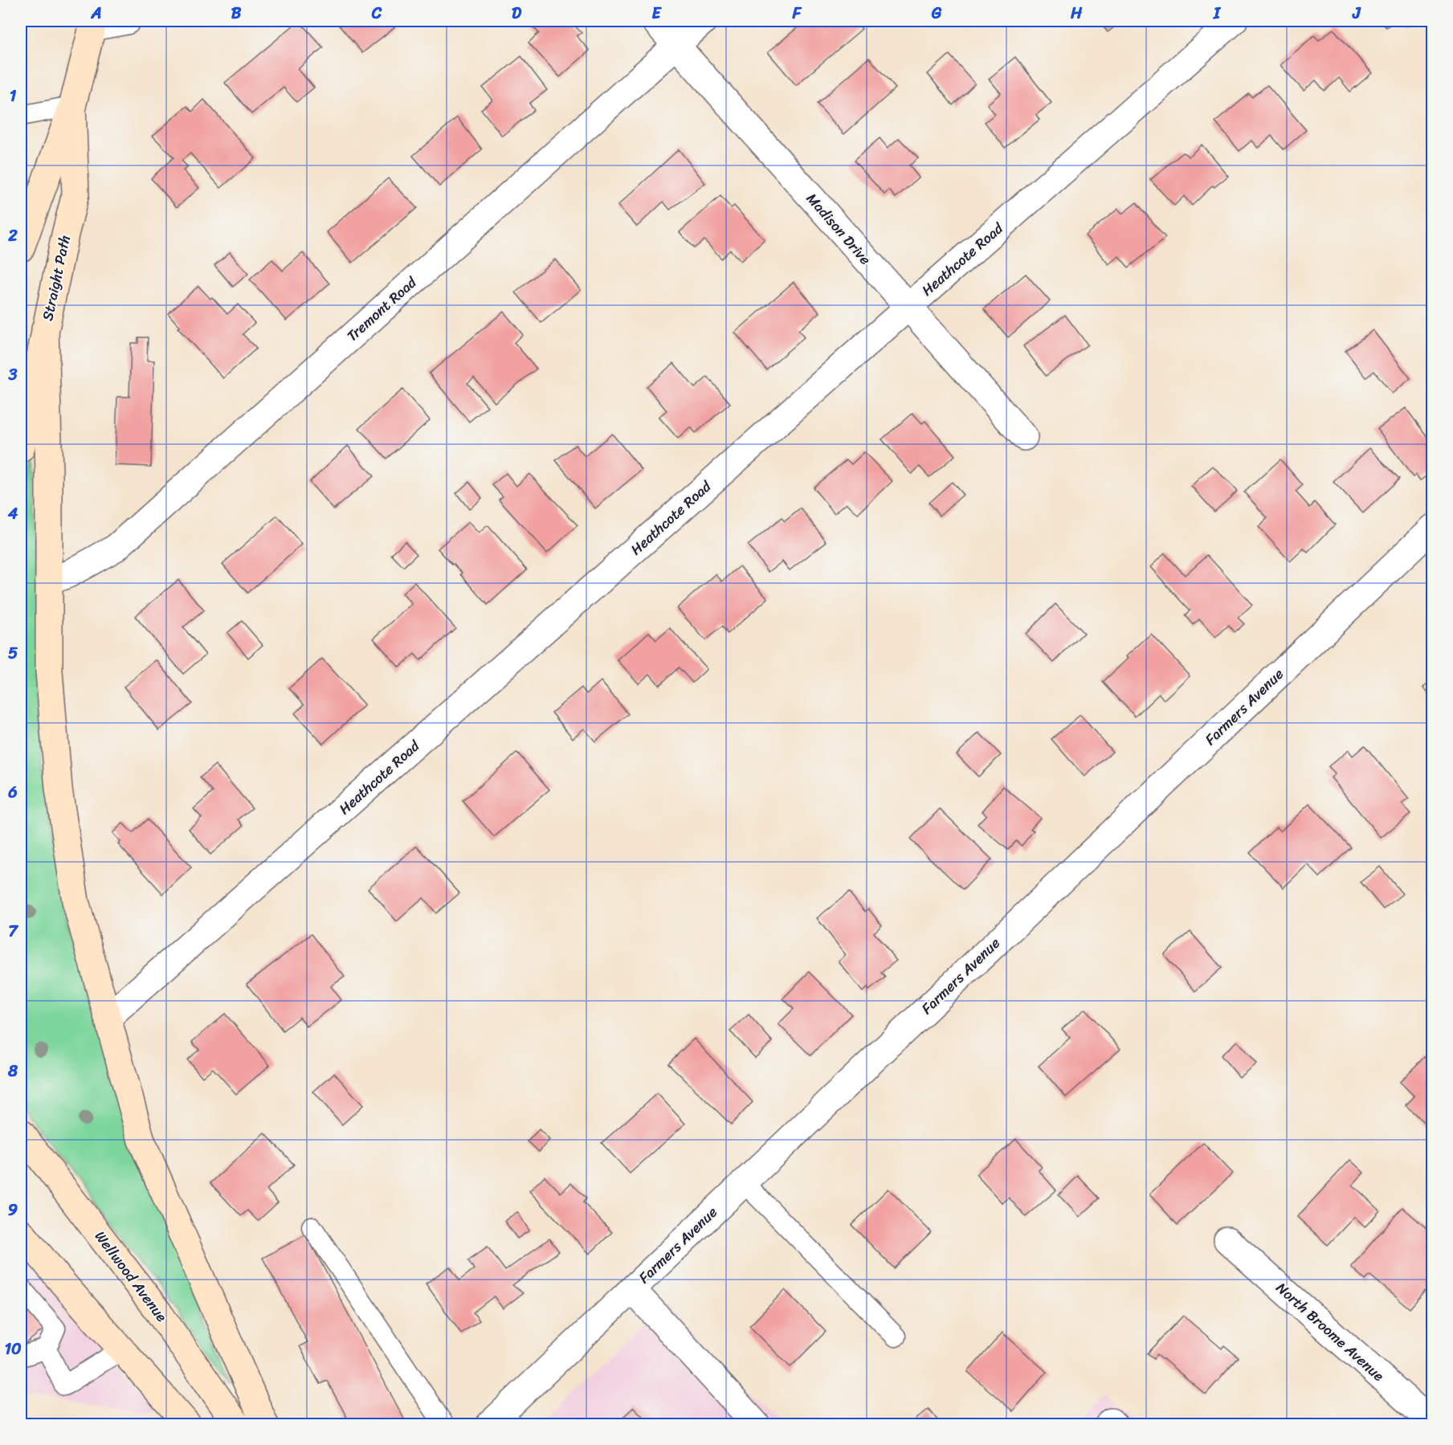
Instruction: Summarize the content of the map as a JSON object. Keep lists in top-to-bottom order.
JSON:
{
  "streets": {
    "main road": ["Straight Path", "Wellwood Avenue"],
    "street": [
      "Madison Drive",
      "Heathcote Road",
      "Tremont Road",
      "Farmers Avenue",
      "North Broome Avenue"
    ]
  },
  "crossings": [
    ["Madison Drive", "Heathcote Road"],
    ["Madison Drive", "Tremont Road"]
  ],
  "grid": {
    "columns": [
      "A",
      "B",
      "C",
      "D",
      "E",
      "F",
      "G",
      "H",
      "I",
      "J"
    ],
    "rows": [
      "1",
      "2",
      "3",
      "4",
      "5",
      "6",
      "7",
      "8",
      "9",
      "10"
    ]
  }
}
